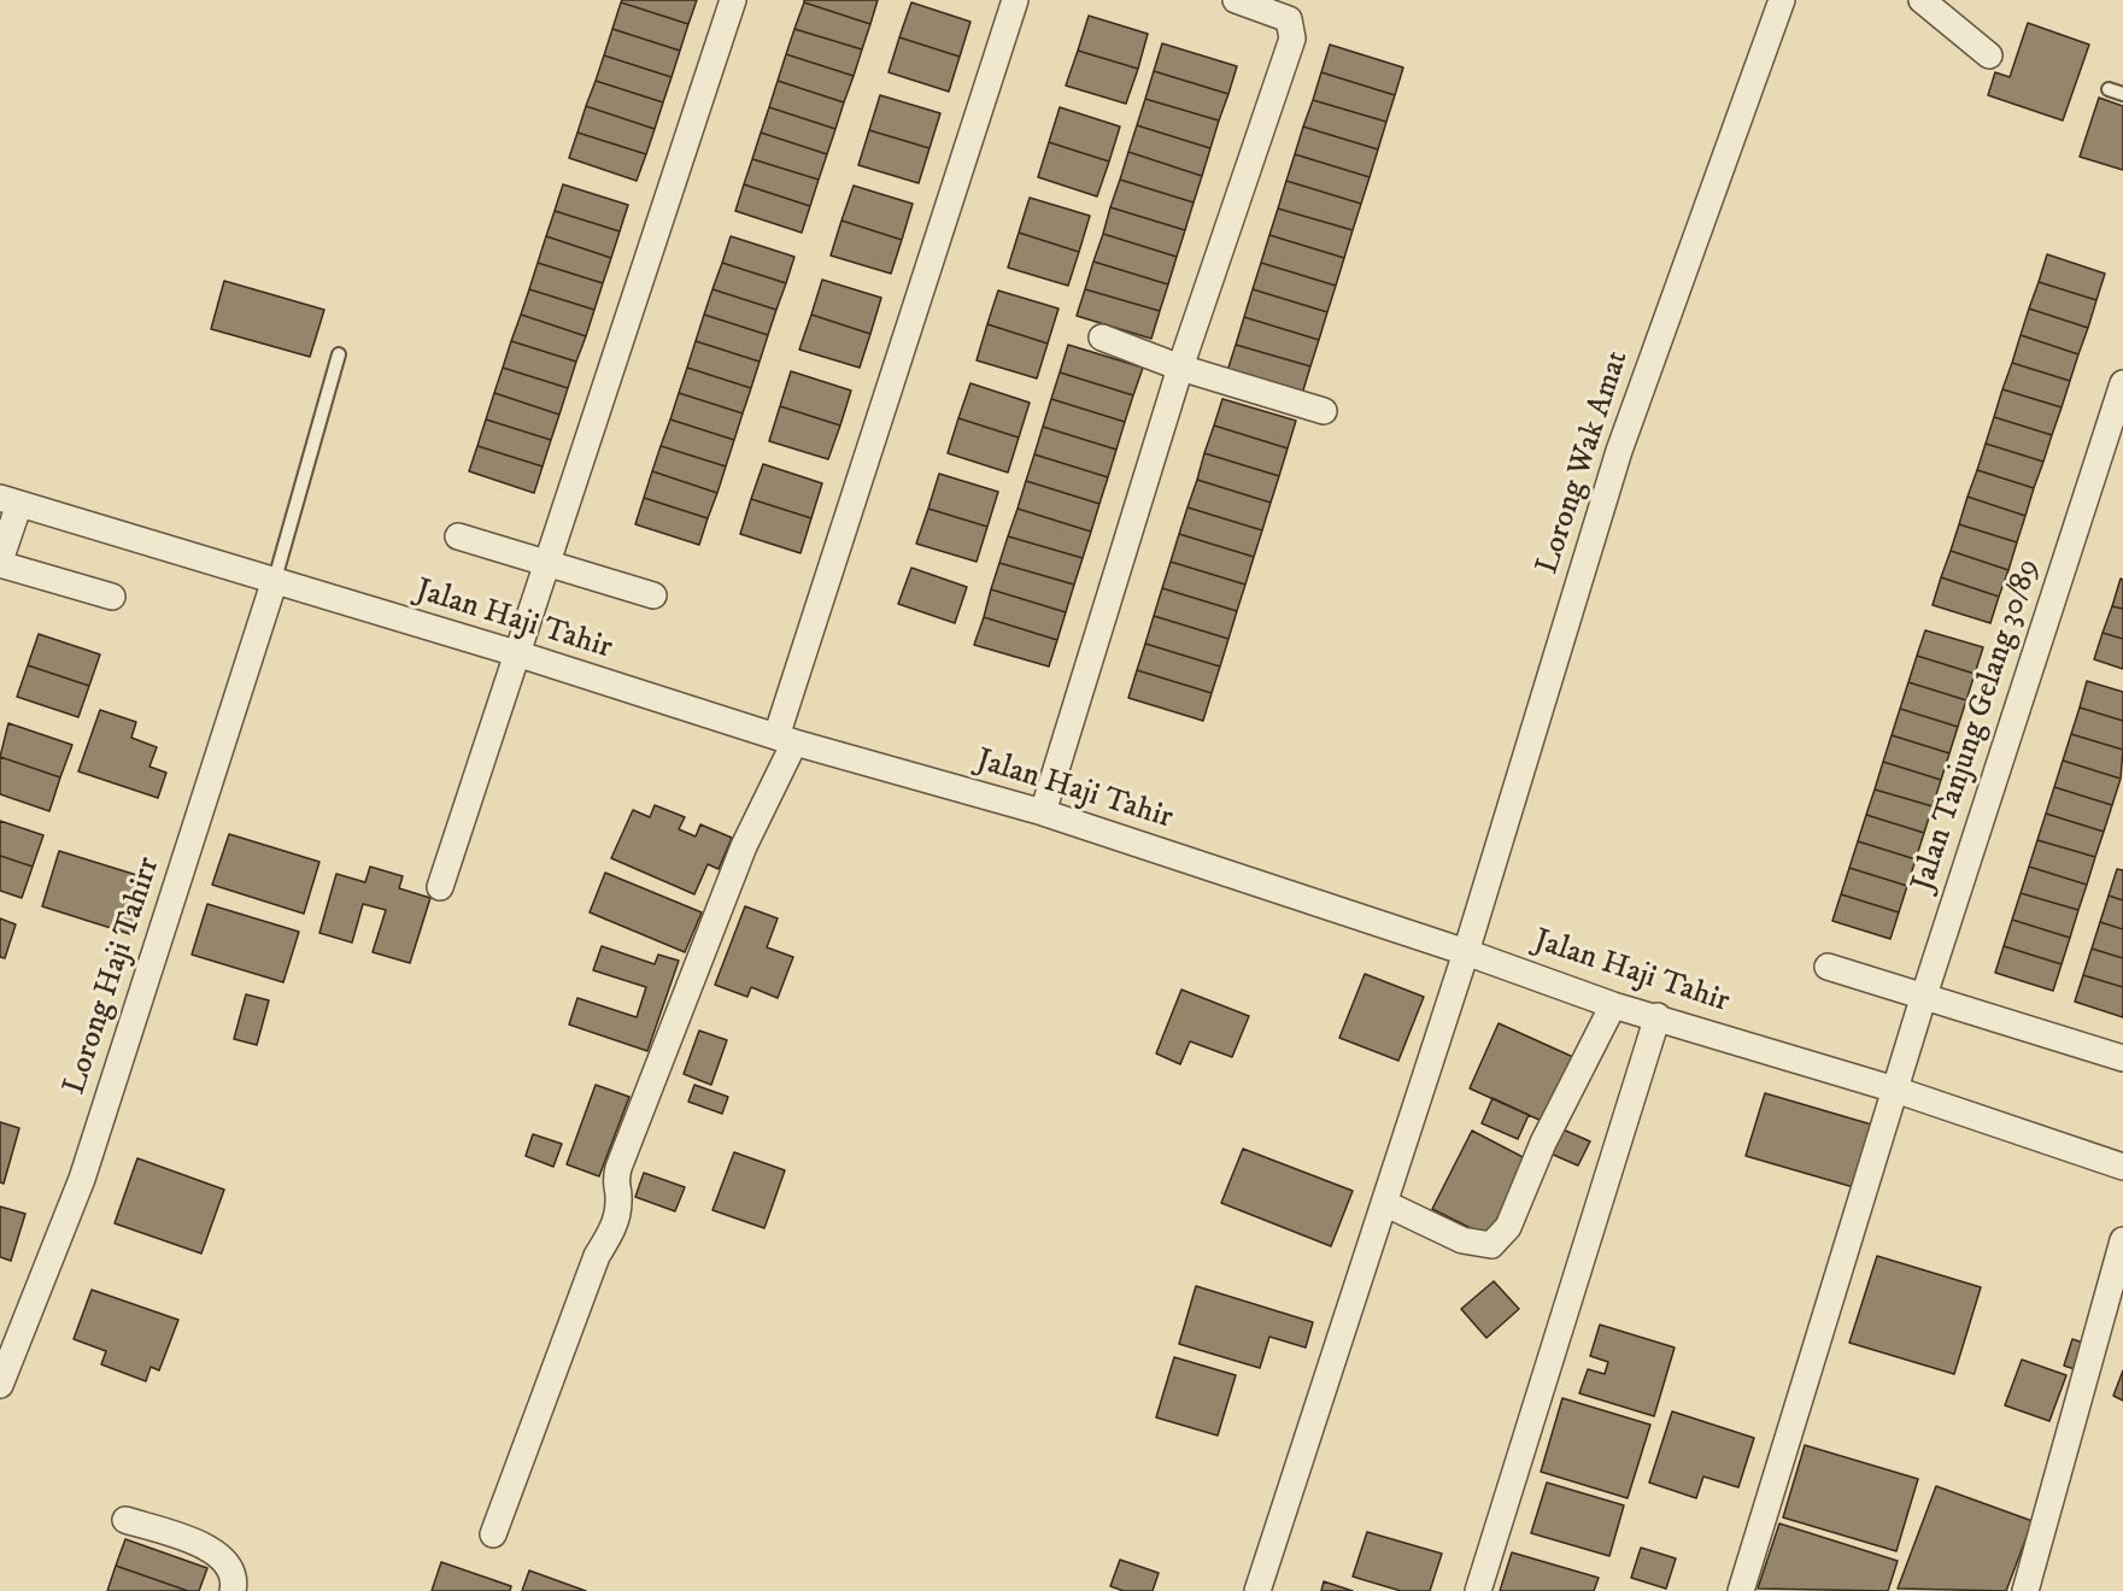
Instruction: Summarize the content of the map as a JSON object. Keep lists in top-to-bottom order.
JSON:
{
  "streets": {
    "street": [
      "Lorong Wak Amat",
      "Jalan Haji Tahir",
      "Jalan Tanjung Gelang 30/89",
      "Lorong Haji Tahirr"
    ]
  },
  "crossings": [
    ["Lorong Wak Amat", "Jalan Haji Tahir"],
    ["Jalan Haji Tahir", "Jalan Tanjung Gelang 30/89"],
    ["Jalan Haji Tahir", "Lorong Haji Tahirr"]
  ]
}
